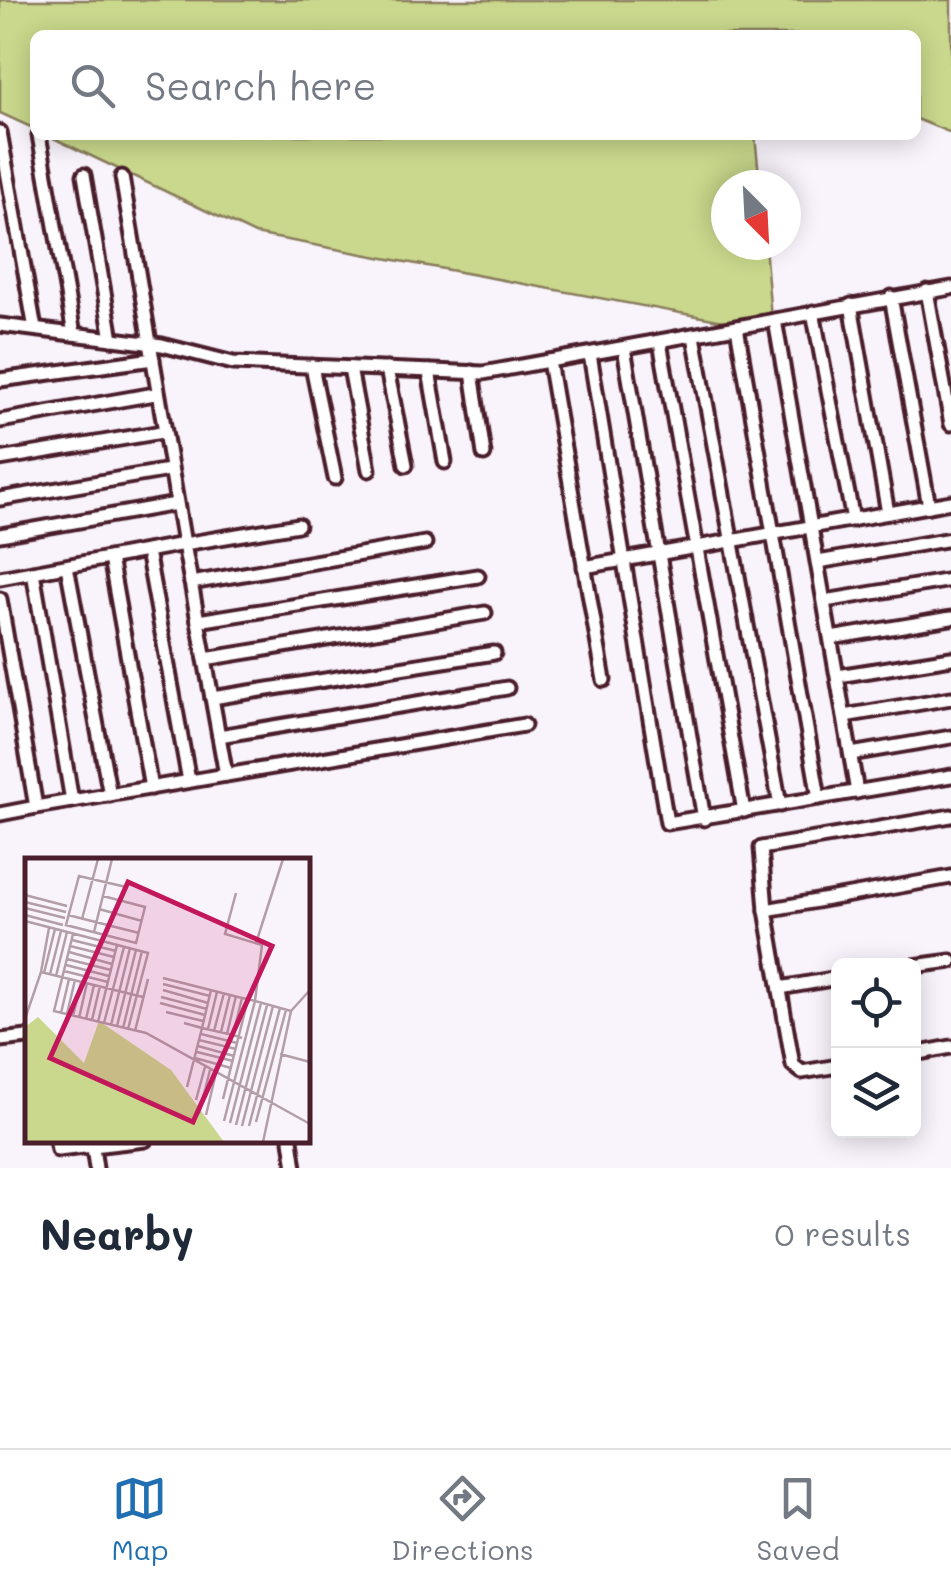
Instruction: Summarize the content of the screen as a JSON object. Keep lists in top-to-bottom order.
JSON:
{
  "north": "bottom right",
  "page": {
    "search": "Search here",
    "heading": ["Nearby", "0 results"],
    "nav": ["Map", "Directions", "Saved"]
  }
}
